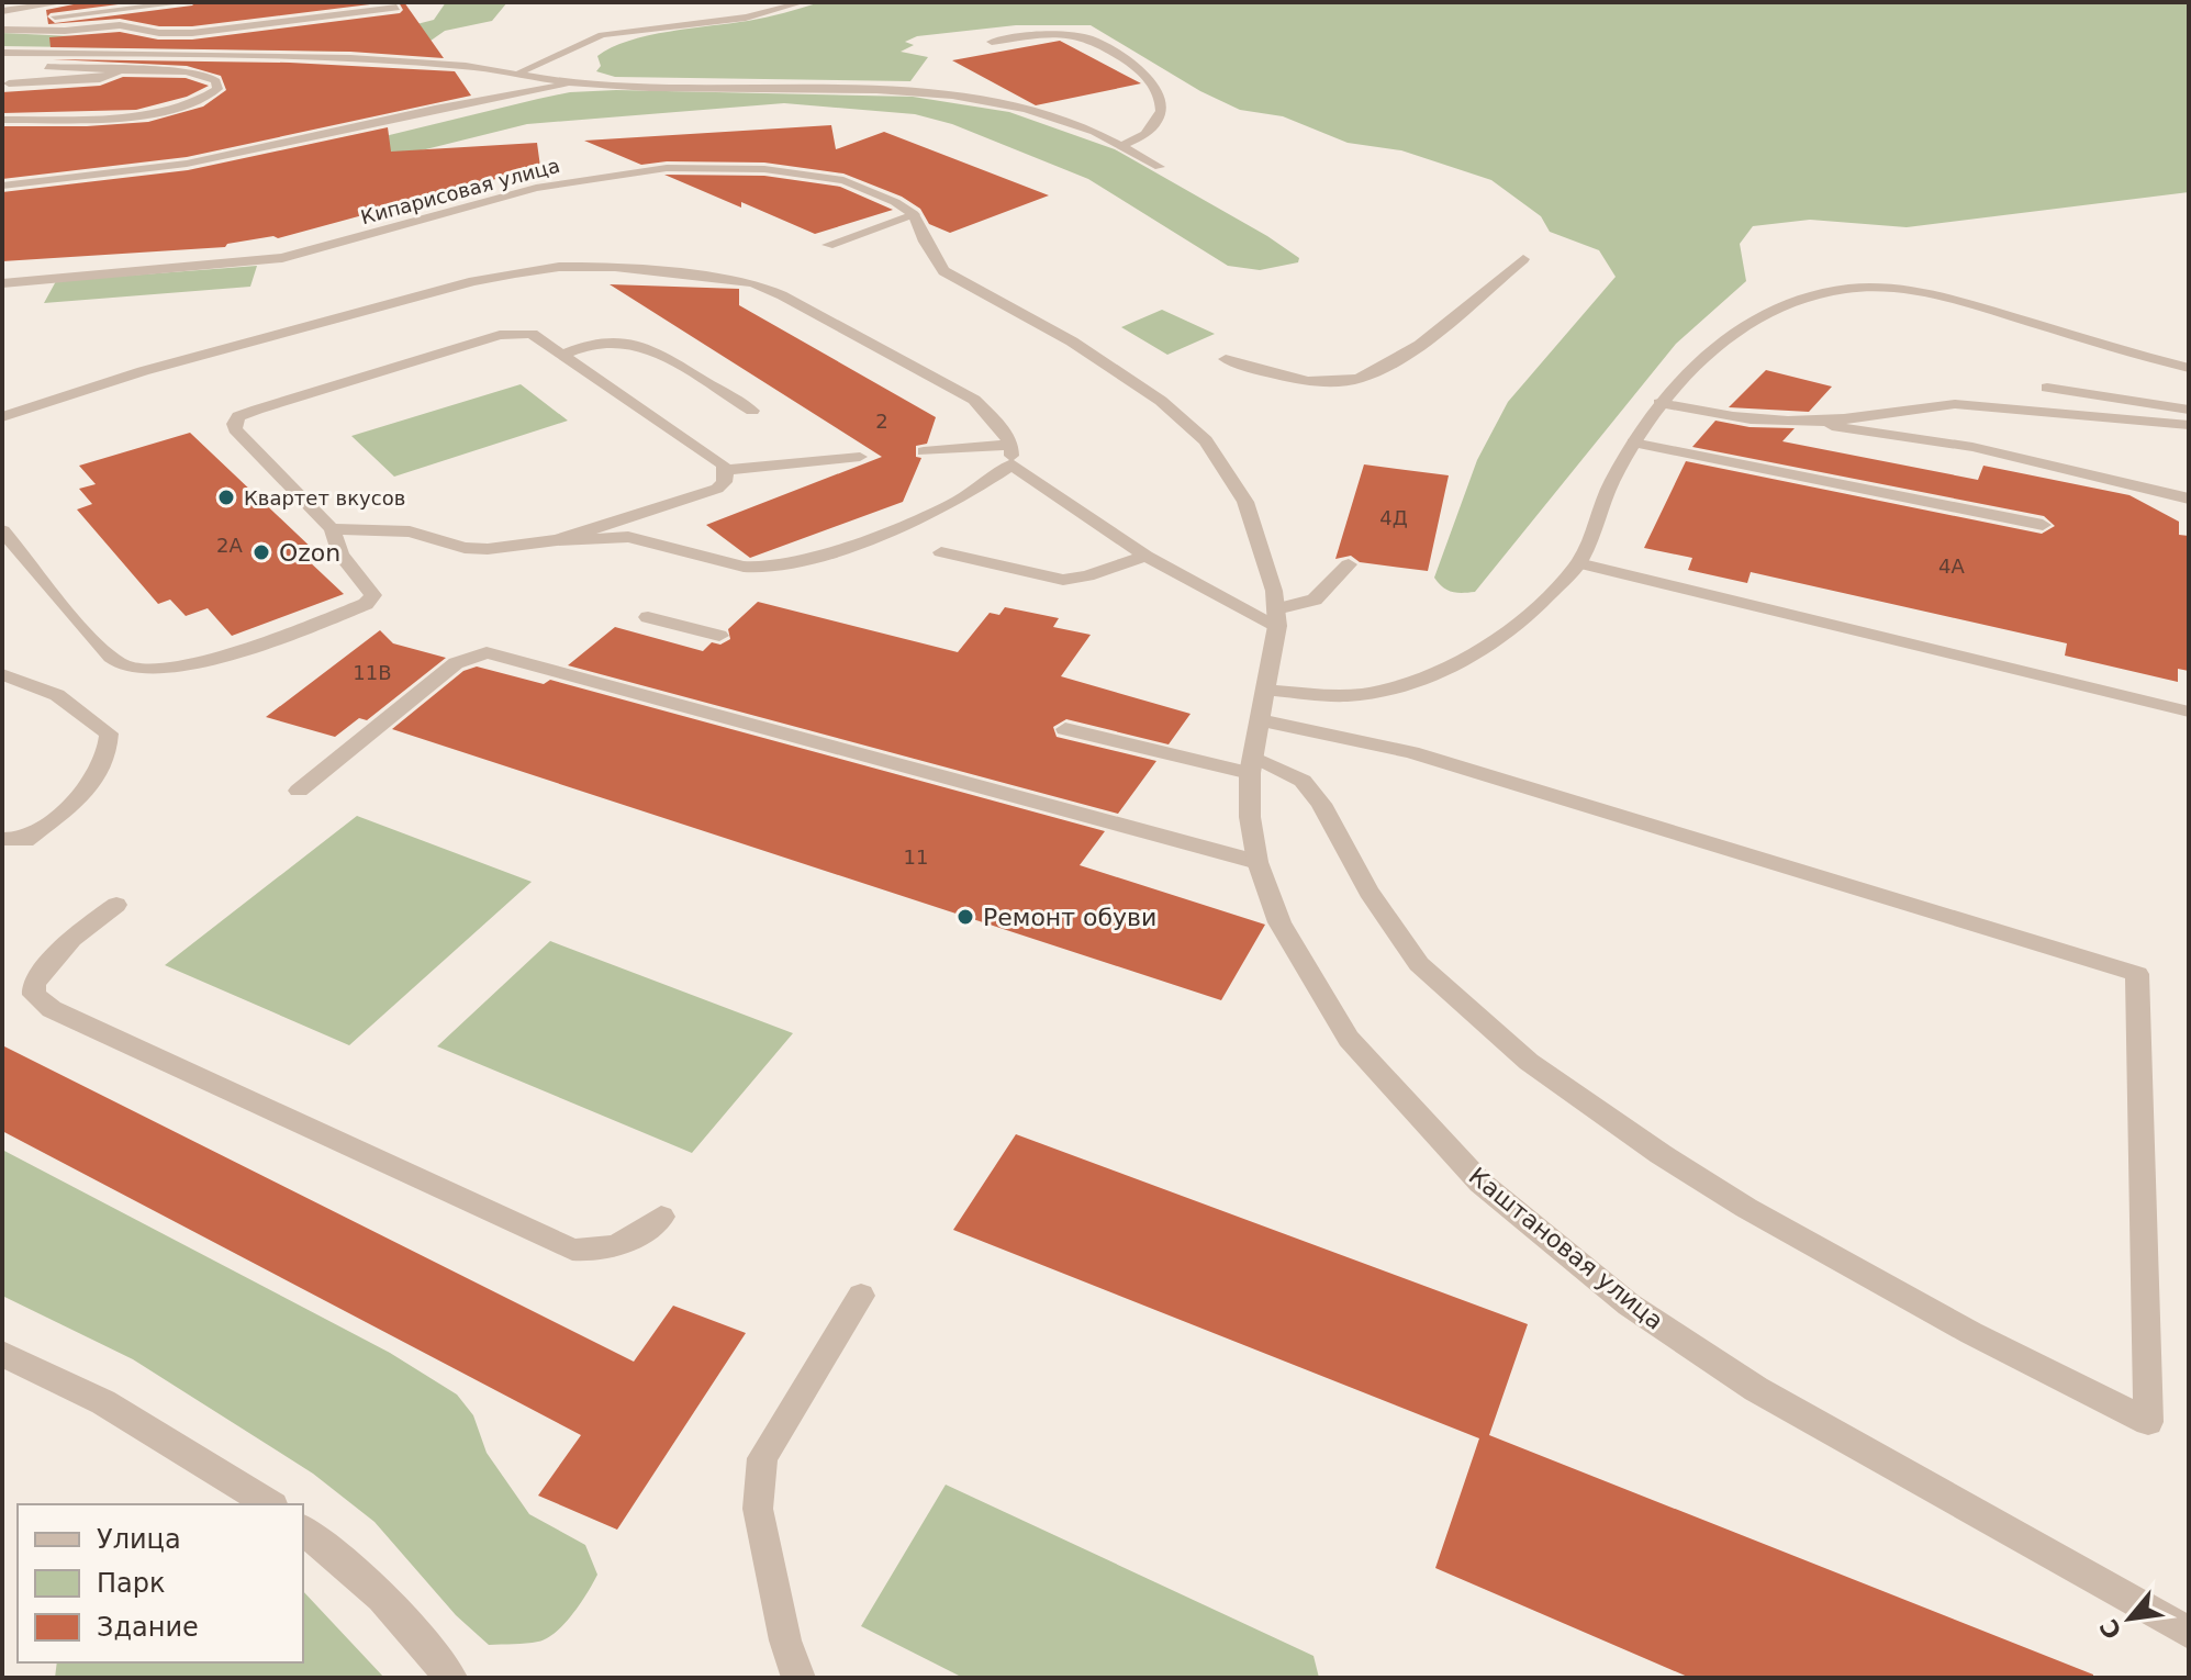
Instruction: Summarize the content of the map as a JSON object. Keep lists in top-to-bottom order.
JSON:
{
  "streets": {
    "street": ["Кипарисовая улица", "Каштановая улица"]
  },
  "crossings": [
    ["Кипарисовая улица", "Каштановая улица"]
  ],
  "places": ["Квартет вкусов", "Ozon", "Ремонт обуви"],
  "house_numbers": [
    "2",
    "4Д",
    "2А",
    "4А",
    "11В",
    "11"
  ],
  "legend": ["Улица", "Парк", "Здание"],
  "north": "bottom left"
}
